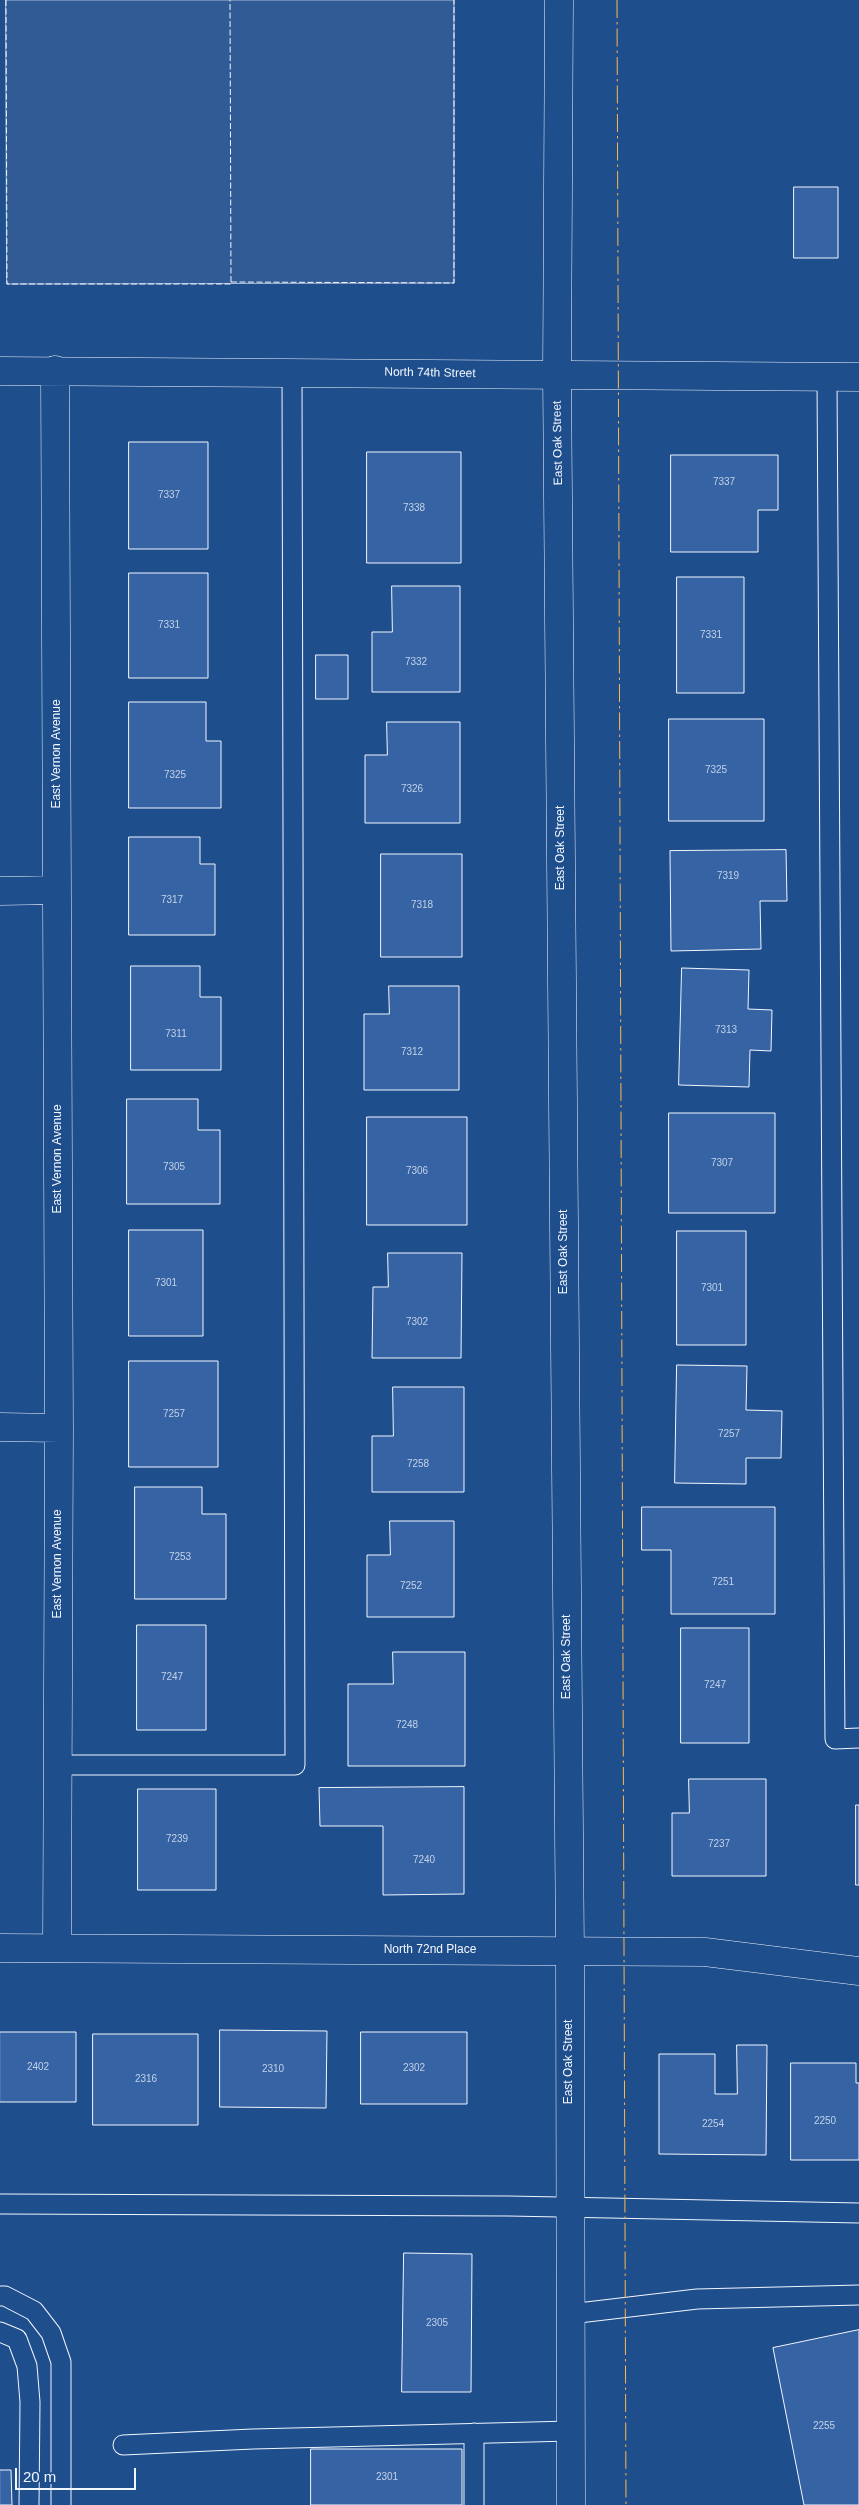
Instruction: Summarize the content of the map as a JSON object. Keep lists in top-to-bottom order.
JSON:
{
  "streets": {
    "street": [
      "North 74th Street",
      "East Oak Street",
      "East Vernon Avenue",
      "North 72nd Place"
    ]
  },
  "crossings": [
    ["North 74th Street", "East Oak Street"],
    ["North 74th Street", "East Vernon Avenue"],
    ["East Oak Street", "North 72nd Place"],
    ["East Vernon Avenue", "North 72nd Place"]
  ],
  "house_numbers": [
    "7337",
    "7337",
    "7338",
    "7331",
    "7331",
    "7332",
    "7325",
    "7325",
    "7326",
    "7319",
    "7317",
    "7318",
    "7313",
    "7311",
    "7312",
    "7307",
    "7305",
    "7306",
    "7301",
    "7301",
    "7302",
    "7257",
    "7257",
    "7258",
    "7253",
    "7251",
    "7252",
    "7247",
    "7247",
    "7248",
    "7239",
    "7237",
    "7240",
    "2402",
    "2302",
    "2310",
    "2316",
    "2250",
    "2254",
    "2305",
    "2255",
    "2301"
  ],
  "scale_bar": "20 m"
}
